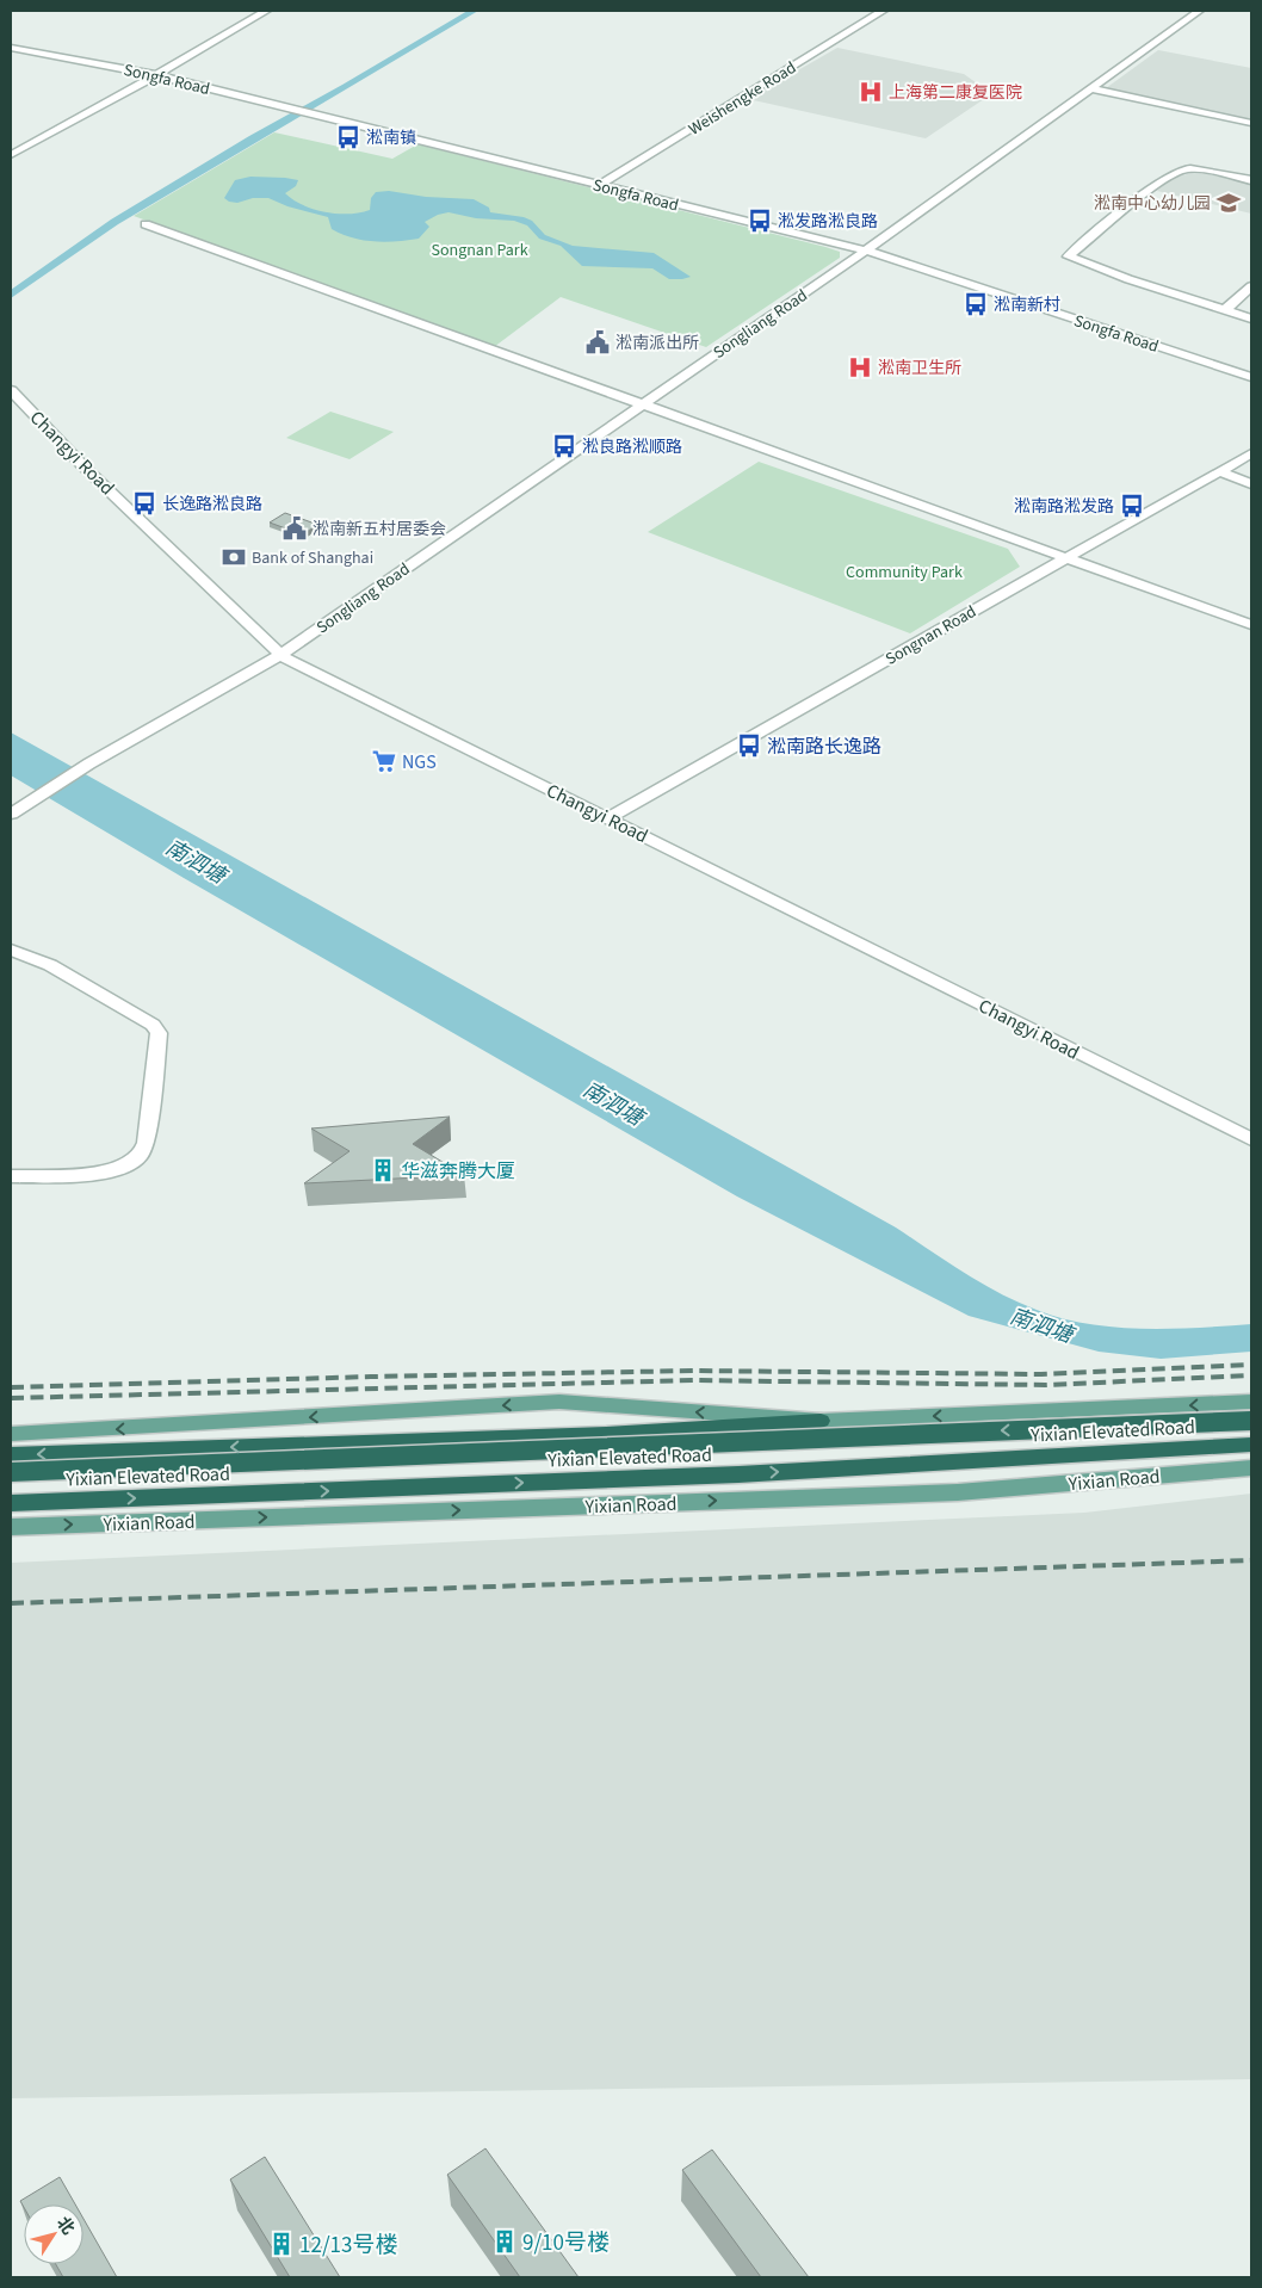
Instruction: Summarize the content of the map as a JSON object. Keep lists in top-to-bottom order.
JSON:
{
  "streets": {
    "highway": ["Yixian Elevated Road"],
    "main road": ["Yixian Road"],
    "street": [
      "Songfa Road",
      "Weishengke Road",
      "Songliang Road",
      "Changyi Road",
      "Songnan Road"
    ]
  },
  "crossings": [
    ["Songfa Road", "Weishengke Road"],
    ["Songfa Road", "Songliang Road"],
    ["Songliang Road", "Changyi Road"],
    ["Changyi Road", "Songnan Road"]
  ],
  "water": ["南泗塘"],
  "parks": ["Songnan Park", "Community Park"],
  "places": {
    "hospital": ["上海第二康复医院", "淞南卫生所"],
    "bus stop": [
      "淞南镇",
      "淞发路淞良路",
      "淞南新村",
      "淞良路淞顺路",
      "长逸路淞良路",
      "淞南路淞发路",
      "淞南路长逸路"
    ],
    "school or university": ["淞南中心幼儿园"],
    "public building": ["淞南派出所", "淞南新五村居委会"],
    "bank": ["Bank of Shanghai"],
    "supermarket": ["NGS"],
    "building": ["华滋奔腾大厦", "9/10号楼", "12/13号楼"]
  },
  "north": "top right"
}
